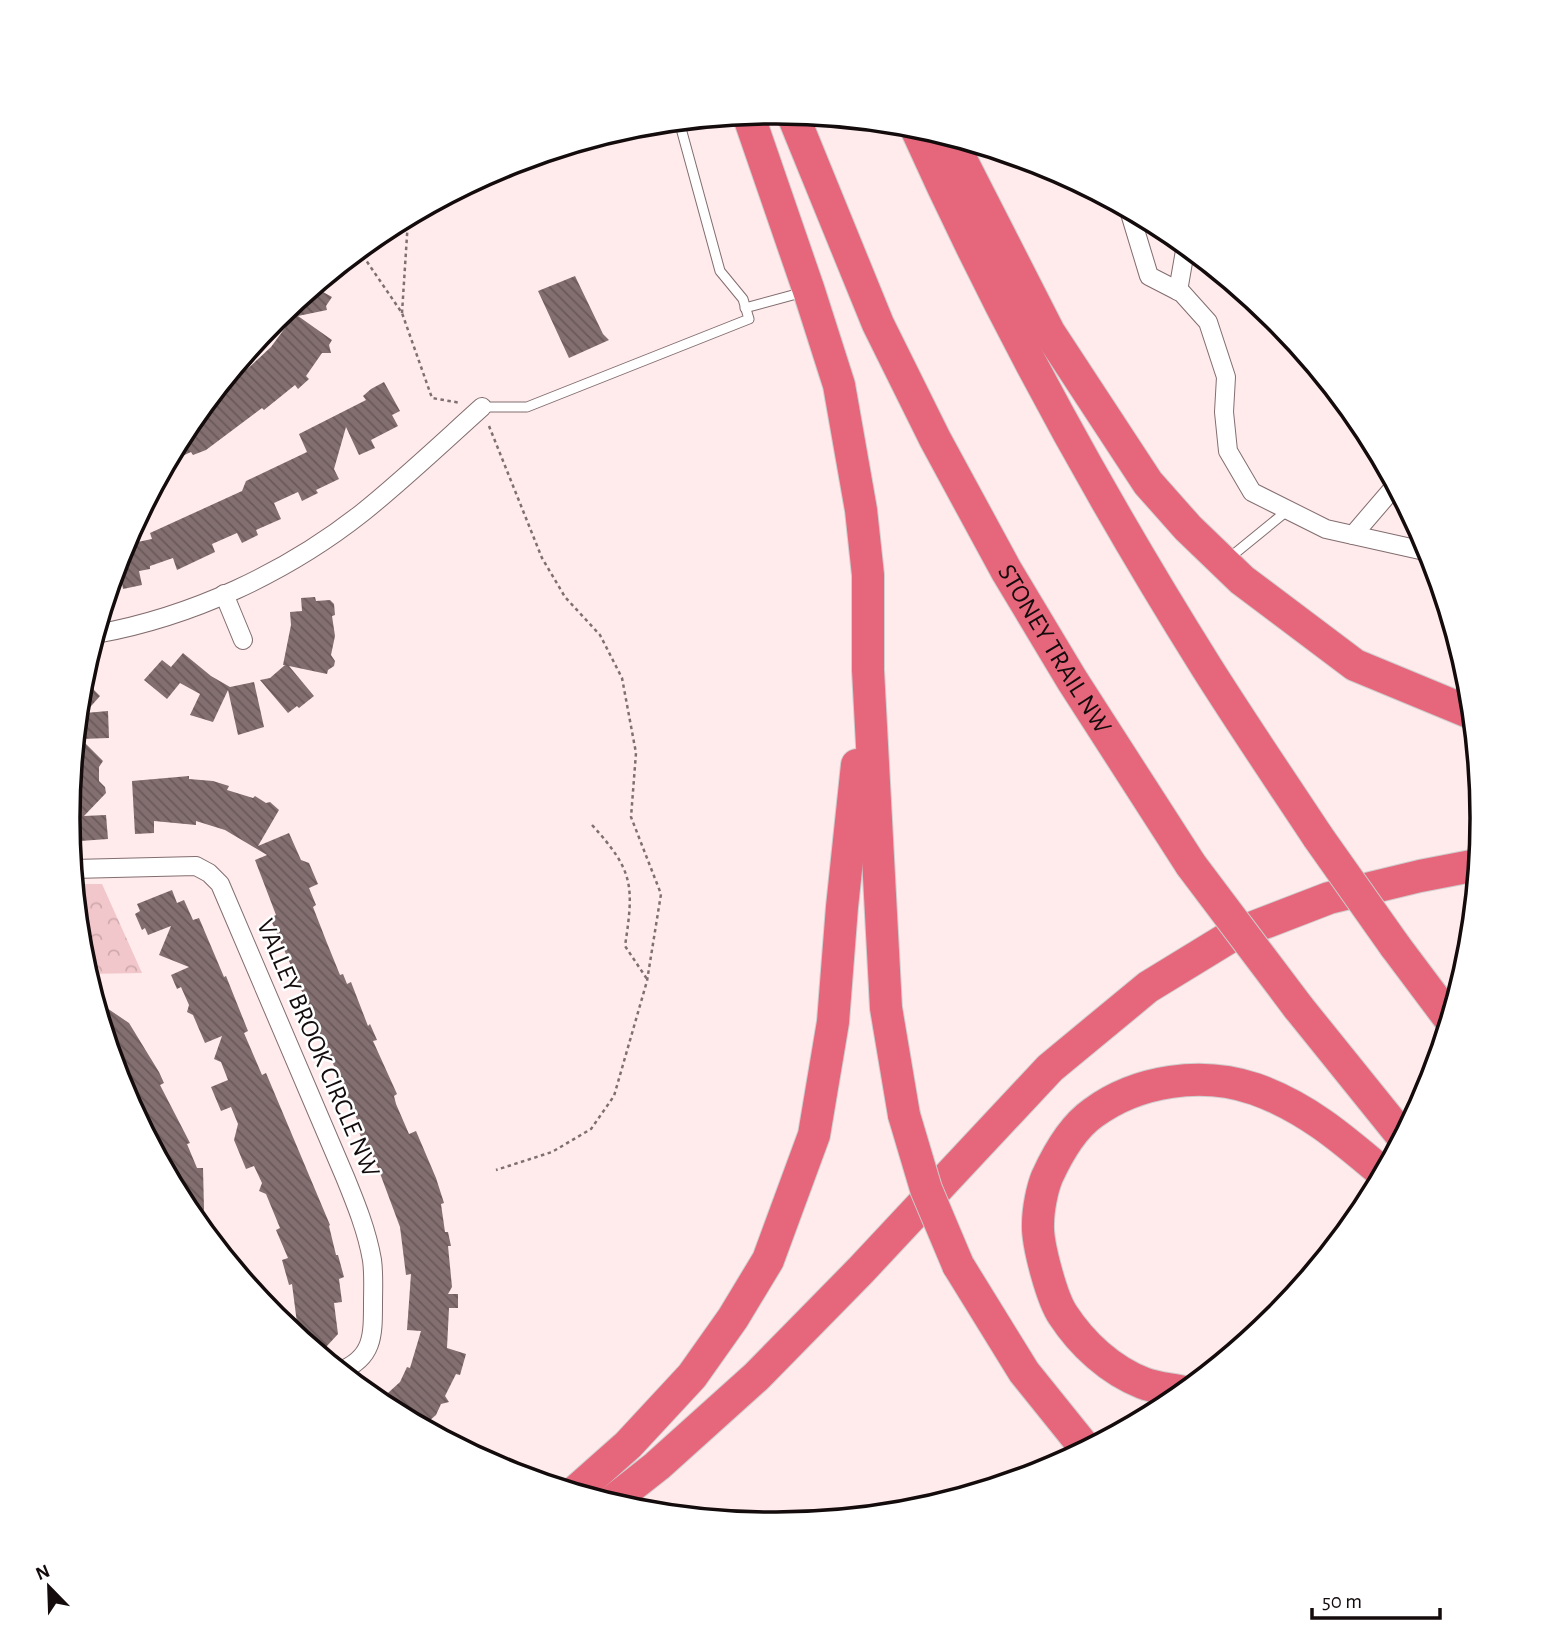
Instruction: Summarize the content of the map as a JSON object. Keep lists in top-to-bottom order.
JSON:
{
  "streets": {
    "highway": ["STONEY TRAIL NW"],
    "street": ["VALLEY BROOK CIRCLE NW"]
  },
  "scale_bar": "50 m",
  "north": "top left"
}
